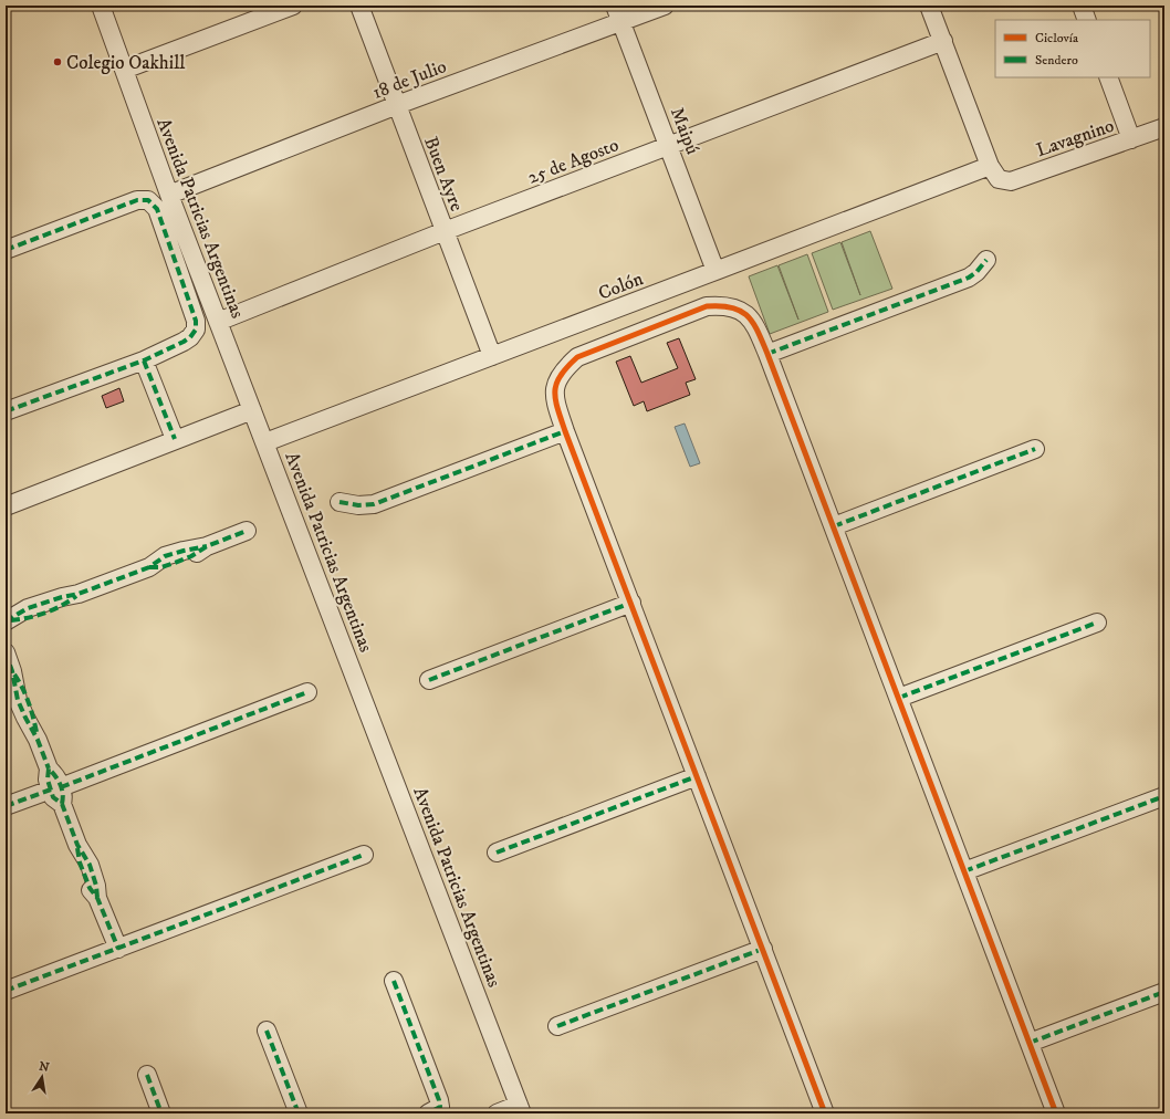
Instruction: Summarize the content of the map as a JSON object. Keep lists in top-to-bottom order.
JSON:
{
  "streets": {
    "street": [
      "18 de Julio",
      "Maipú",
      "Lavagnino",
      "25 de Agosto",
      "Buen Ayre",
      "Avenida Patricias Argentinas",
      "Colón"
    ]
  },
  "crossings": [
    ["18 de Julio", "Maipú"],
    ["18 de Julio", "Buen Ayre"],
    ["18 de Julio", "Avenida Patricias Argentinas"],
    ["Maipú", "25 de Agosto"],
    ["Maipú", "Colón"],
    ["Lavagnino", "Colón"],
    ["25 de Agosto", "Buen Ayre"],
    ["25 de Agosto", "Avenida Patricias Argentinas"],
    ["Buen Ayre", "Colón"],
    ["Avenida Patricias Argentinas", "Colón"]
  ],
  "places": ["Colegio Oakhill"],
  "legend": ["Ciclovía", "Sendero"],
  "north": "top"
}
